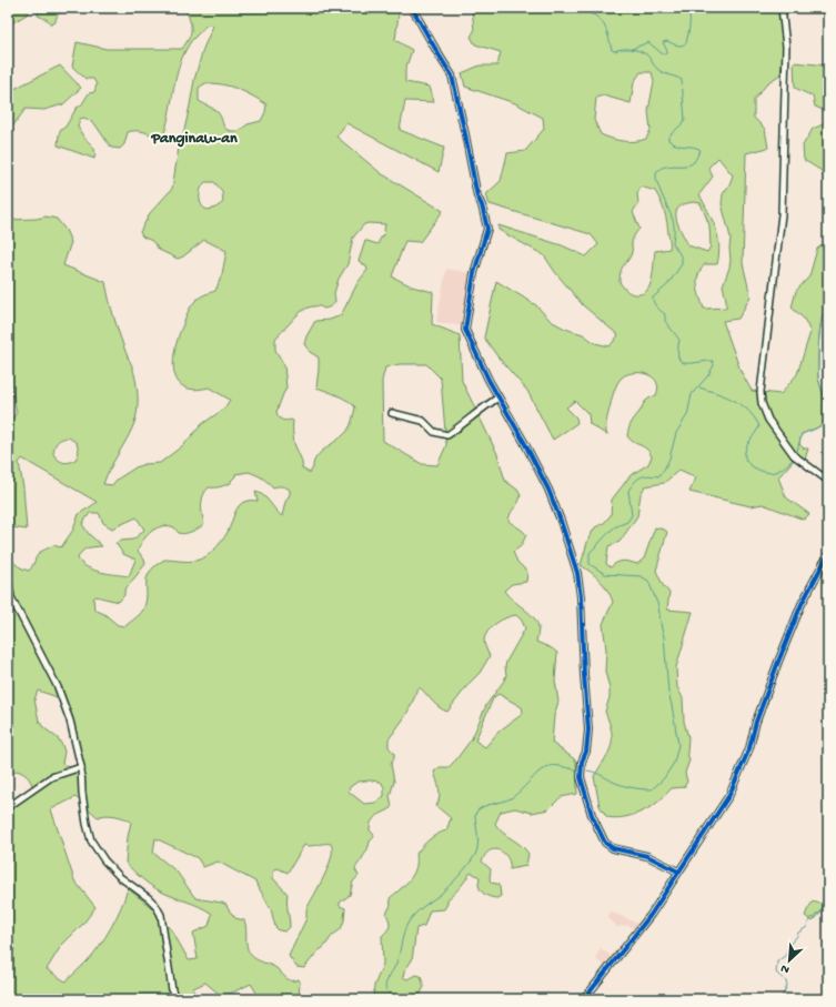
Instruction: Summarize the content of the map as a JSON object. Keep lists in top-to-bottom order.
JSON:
{
  "districts": ["Panginaw-an"],
  "north": "bottom left"
}
